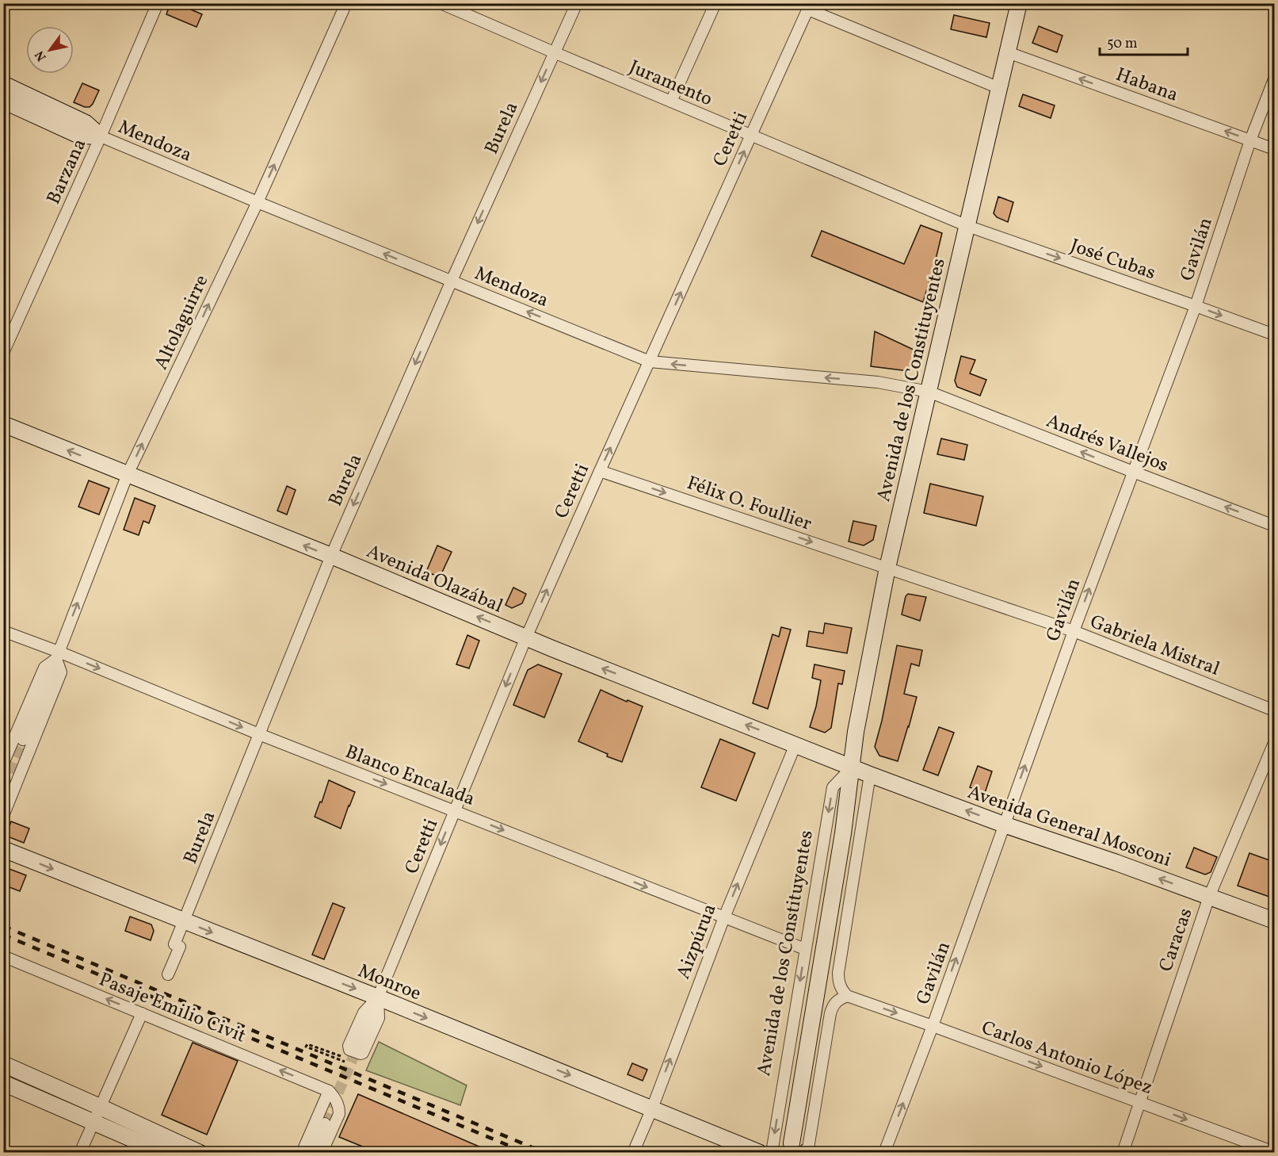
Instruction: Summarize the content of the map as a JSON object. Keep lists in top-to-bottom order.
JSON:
{
  "streets": {
    "main road": [
      "Avenida de los Constituyentes",
      "Avenida Olazábal",
      "Avenida General Mosconi",
      "Monroe"
    ],
    "street": [
      "Juramento",
      "Habana",
      "Burela",
      "Ceretti",
      "Mendoza",
      "Barzana",
      "Gavilán",
      "José Cubas",
      "Altolaguirre",
      "Andrés Vallejos",
      "Félix O. Foullier",
      "Gabriela Mistral",
      "Blanco Encalada",
      "Caracas",
      "Aizpúrua",
      "Pasaje Emilio Civit",
      "Carlos Antonio López"
    ]
  },
  "crossings": [
    ["Juramento", "Burela"],
    ["Juramento", "Ceretti"],
    ["Juramento", "José Cubas"],
    ["Juramento", "Avenida de los Constituyentes"],
    ["Habana", "Gavilán"],
    ["Habana", "Avenida de los Constituyentes"],
    ["Burela", "Mendoza"],
    ["Burela", "Avenida Olazábal"],
    ["Burela", "Blanco Encalada"],
    ["Burela", "Monroe"],
    ["Ceretti", "Mendoza"],
    ["Ceretti", "Félix O. Foullier"],
    ["Ceretti", "Avenida Olazábal"],
    ["Ceretti", "Blanco Encalada"],
    ["Ceretti", "Monroe"],
    ["Mendoza", "Barzana"],
    ["Mendoza", "Altolaguirre"],
    ["Mendoza", "Avenida de los Constituyentes"],
    ["Mendoza", "Andrés Vallejos"],
    ["Gavilán", "José Cubas"],
    ["Gavilán", "Andrés Vallejos"],
    ["Gavilán", "Gabriela Mistral"],
    ["Gavilán", "Avenida General Mosconi"],
    ["Gavilán", "Carlos Antonio López"],
    ["José Cubas", "Avenida de los Constituyentes"],
    ["Altolaguirre", "Avenida Olazábal"],
    ["Altolaguirre", "Blanco Encalada"],
    ["Avenida de los Constituyentes", "Andrés Vallejos"],
    ["Avenida de los Constituyentes", "Félix O. Foullier"],
    ["Avenida de los Constituyentes", "Avenida Olazábal"],
    ["Avenida de los Constituyentes", "Gabriela Mistral"],
    ["Avenida de los Constituyentes", "Blanco Encalada"],
    ["Avenida de los Constituyentes", "Avenida General Mosconi"],
    ["Félix O. Foullier", "Gabriela Mistral"],
    ["Avenida Olazábal", "Avenida General Mosconi"],
    ["Avenida Olazábal", "Aizpúrua"],
    ["Blanco Encalada", "Aizpúrua"],
    ["Avenida General Mosconi", "Caracas"],
    ["Caracas", "Carlos Antonio López"],
    ["Aizpúrua", "Monroe"]
  ],
  "one_way": [
    "Habana",
    "Burela",
    "Mendoza",
    "Gavilán",
    "José Cubas",
    "Altolaguirre",
    "Andrés Vallejos",
    "Félix O. Foullier",
    "Avenida Olazábal",
    "Blanco Encalada",
    "Avenida General Mosconi",
    "Aizpúrua",
    "Monroe",
    "Pasaje Emilio Civit",
    "Carlos Antonio López"
  ],
  "scale_bar": "50 m",
  "north": "bottom left"
}
